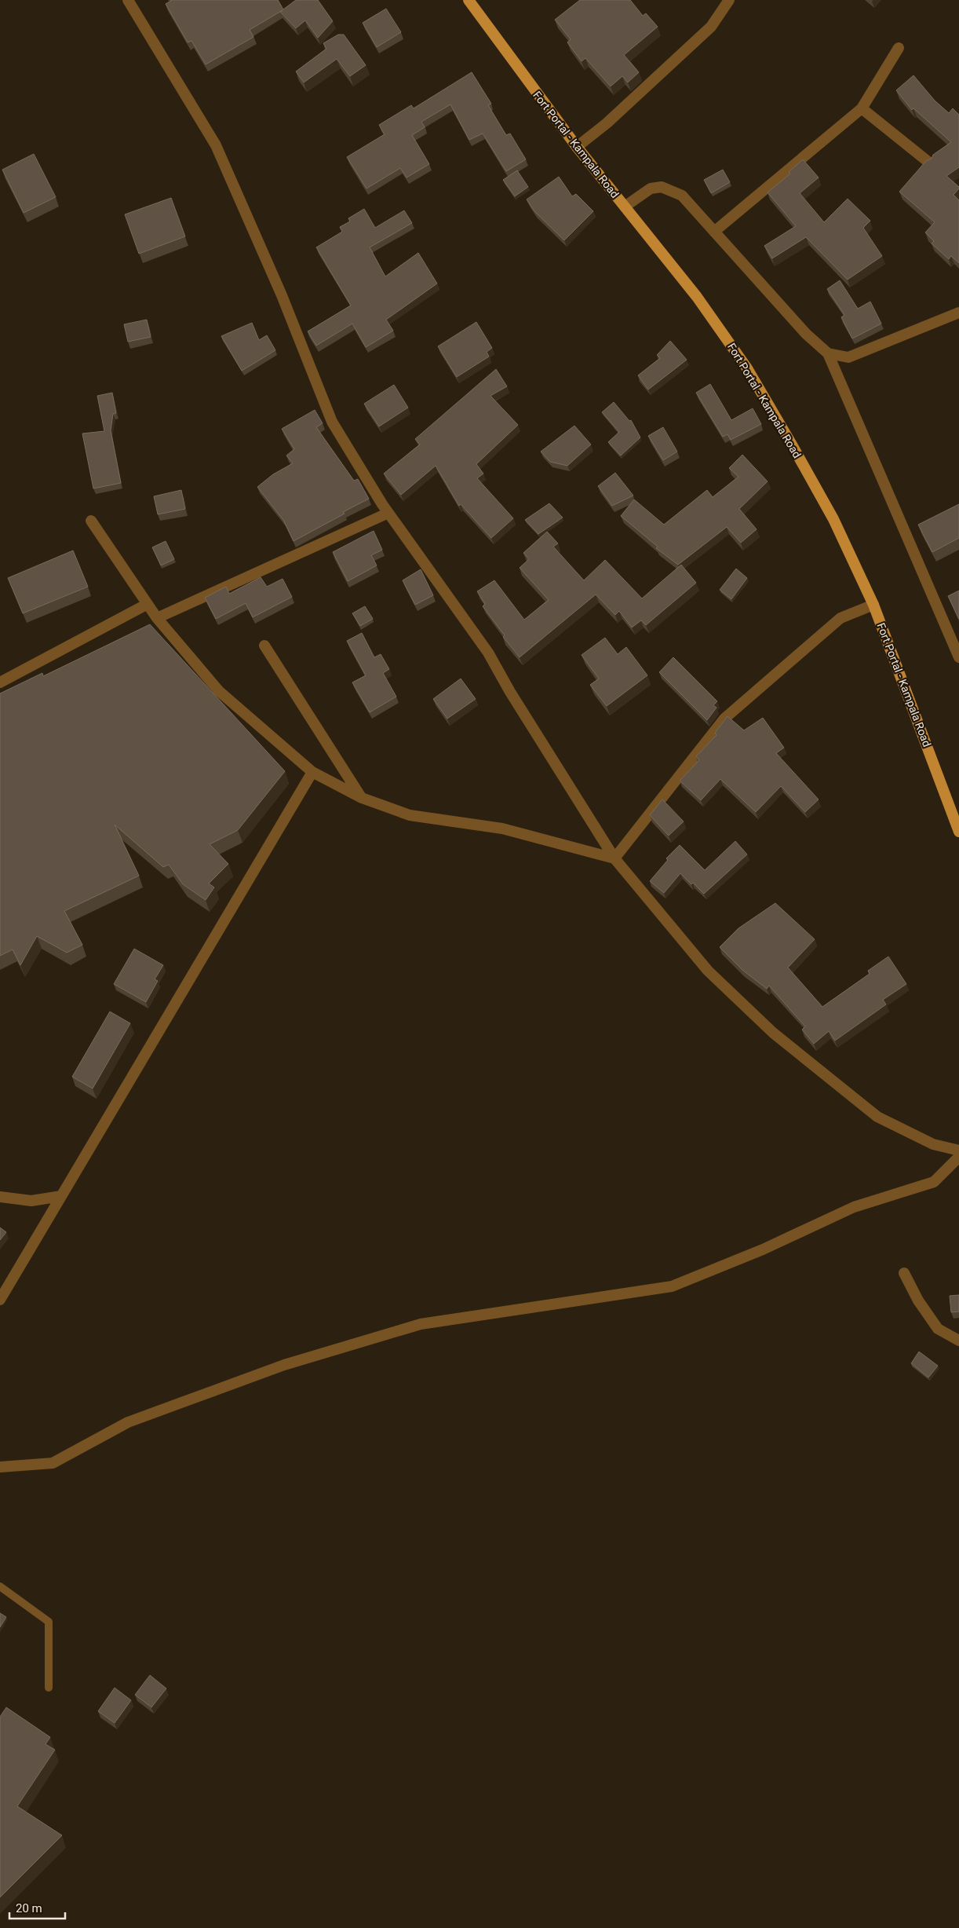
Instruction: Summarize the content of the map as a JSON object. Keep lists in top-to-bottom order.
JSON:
{
  "streets": {
    "main road": ["Fort Portal - Kampala Road"]
  },
  "scale_bar": "20 m"
}
